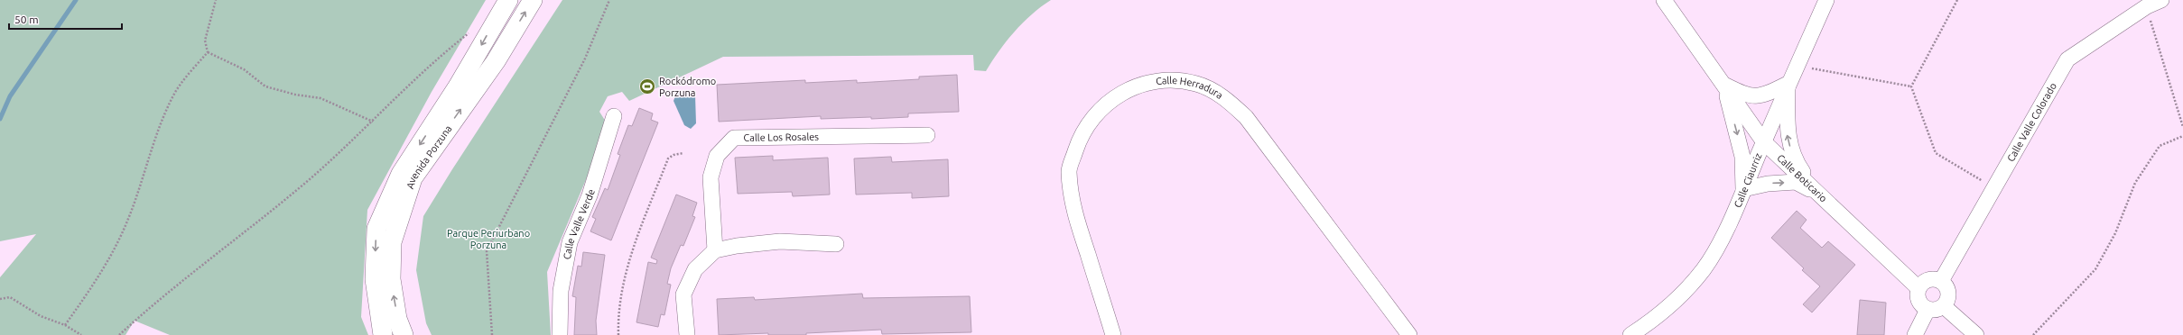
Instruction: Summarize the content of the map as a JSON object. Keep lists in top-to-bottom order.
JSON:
{
  "streets": {
    "street": [
      "Calle Herradura",
      "Calle Valle Colorado",
      "Calle Los Rosales",
      "Avenida Porzuna",
      "Calle Boticario",
      "Calle Ciaurriz",
      "Calle Valle Verde"
    ]
  },
  "crossings": [
    ["Calle Valle Colorado", "Calle Boticario"],
    ["Calle Boticario", "Calle Ciaurriz"]
  ],
  "parks": ["Parque Periurbano Porzuna"],
  "places": {
    "sports": ["Rockódromo Porzuna"]
  },
  "scale_bar": "50 m"
}
